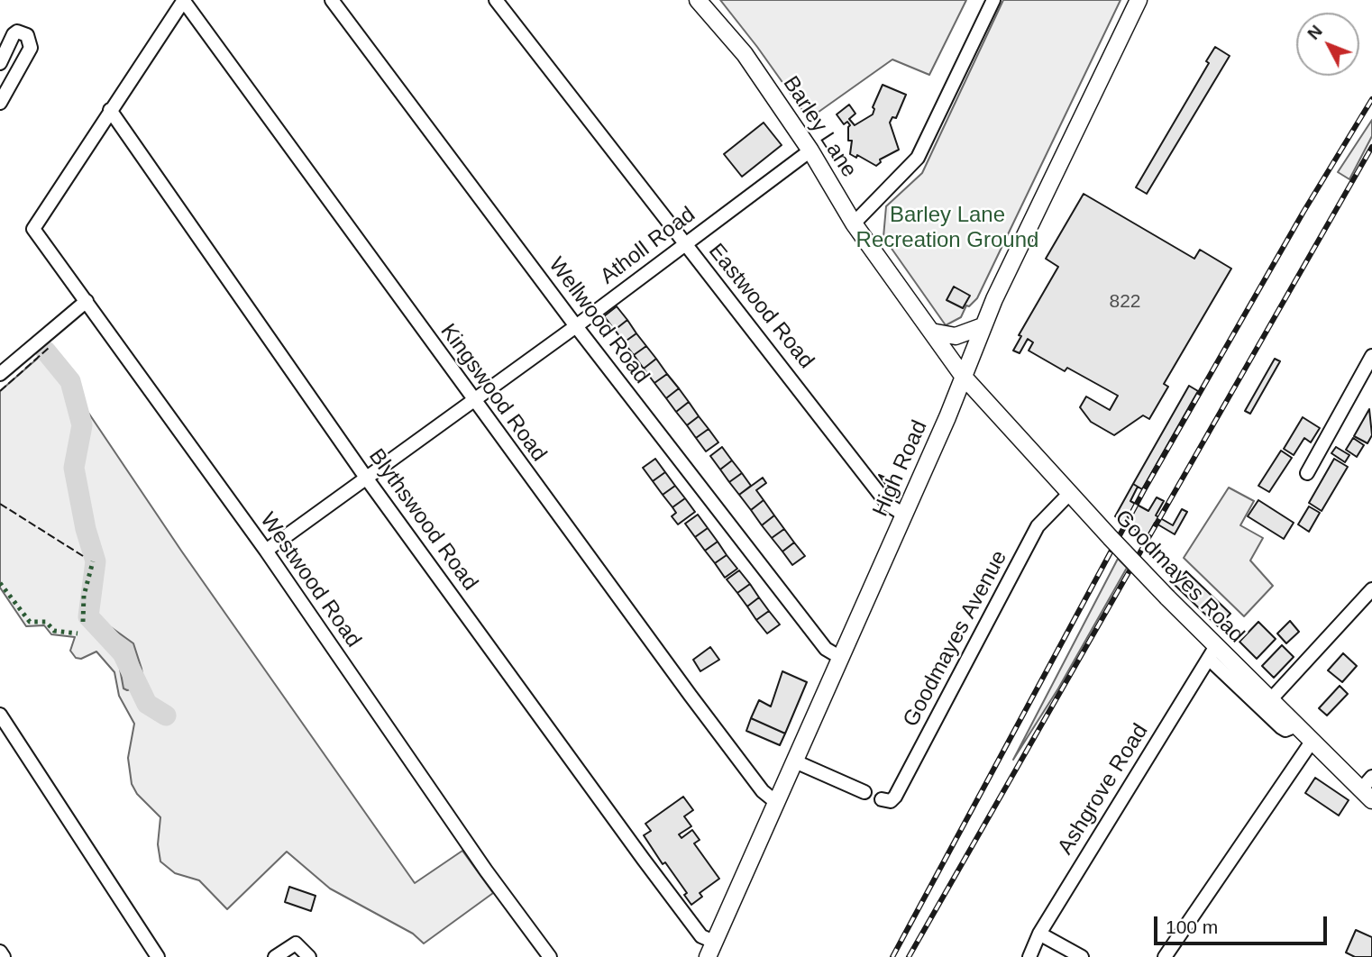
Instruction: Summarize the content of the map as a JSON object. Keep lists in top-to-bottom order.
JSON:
{
  "streets": {
    "main road": ["Barley Lane", "High Road", "Goodmayes Road"],
    "street": [
      "Atholl Road",
      "Eastwood Road",
      "Wellwood Road",
      "Kingswood Road",
      "Blythswood Road",
      "Westwood Road",
      "Goodmayes Avenue",
      "Ashgrove Road"
    ]
  },
  "crossings": [
    ["Barley Lane", "Atholl Road"],
    ["Barley Lane", "High Road"],
    ["Barley Lane", "Goodmayes Road"],
    ["Atholl Road", "Eastwood Road"],
    ["Atholl Road", "Wellwood Road"],
    ["Atholl Road", "Kingswood Road"],
    ["Atholl Road", "Blythswood Road"],
    ["Atholl Road", "Westwood Road"],
    ["Eastwood Road", "High Road"],
    ["Wellwood Road", "High Road"],
    ["Kingswood Road", "High Road"],
    ["High Road", "Blythswood Road"],
    ["High Road", "Goodmayes Road"],
    ["Blythswood Road", "Westwood Road"],
    ["Goodmayes Road", "Goodmayes Avenue"],
    ["Goodmayes Road", "Ashgrove Road"]
  ],
  "parks": ["Barley Lane Recreation Ground"],
  "house_numbers": ["822"],
  "scale_bar": "100 m",
  "north": "top left"
}
